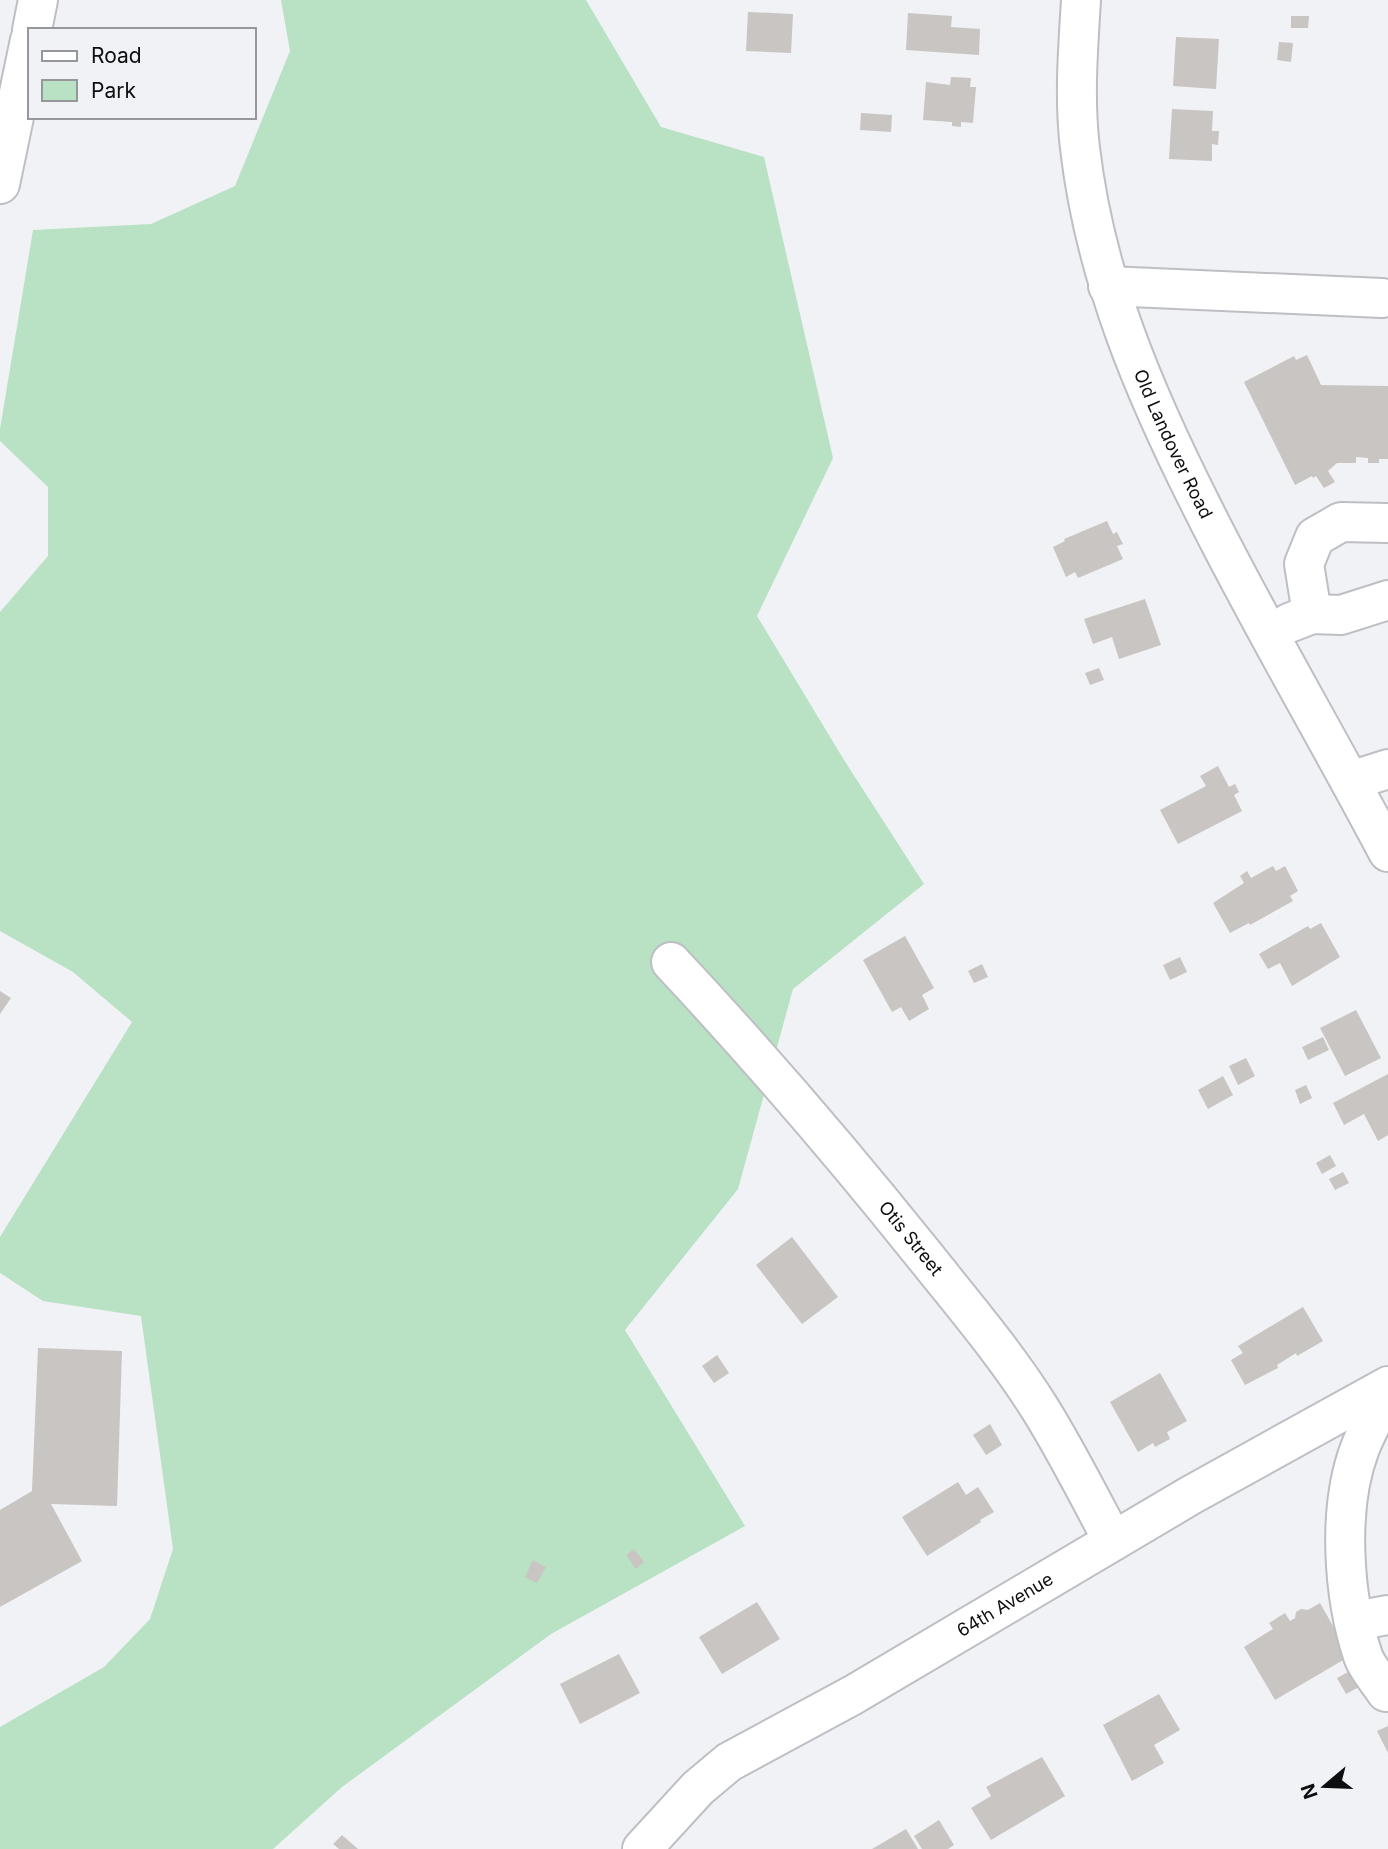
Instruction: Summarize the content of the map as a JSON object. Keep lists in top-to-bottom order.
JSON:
{
  "streets": {
    "street": ["Old Landover Road", "Otis Street", "64th Avenue"]
  },
  "crossings": [
    ["Otis Street", "64th Avenue"]
  ],
  "legend": ["Road", "Park"],
  "north": "left"
}
